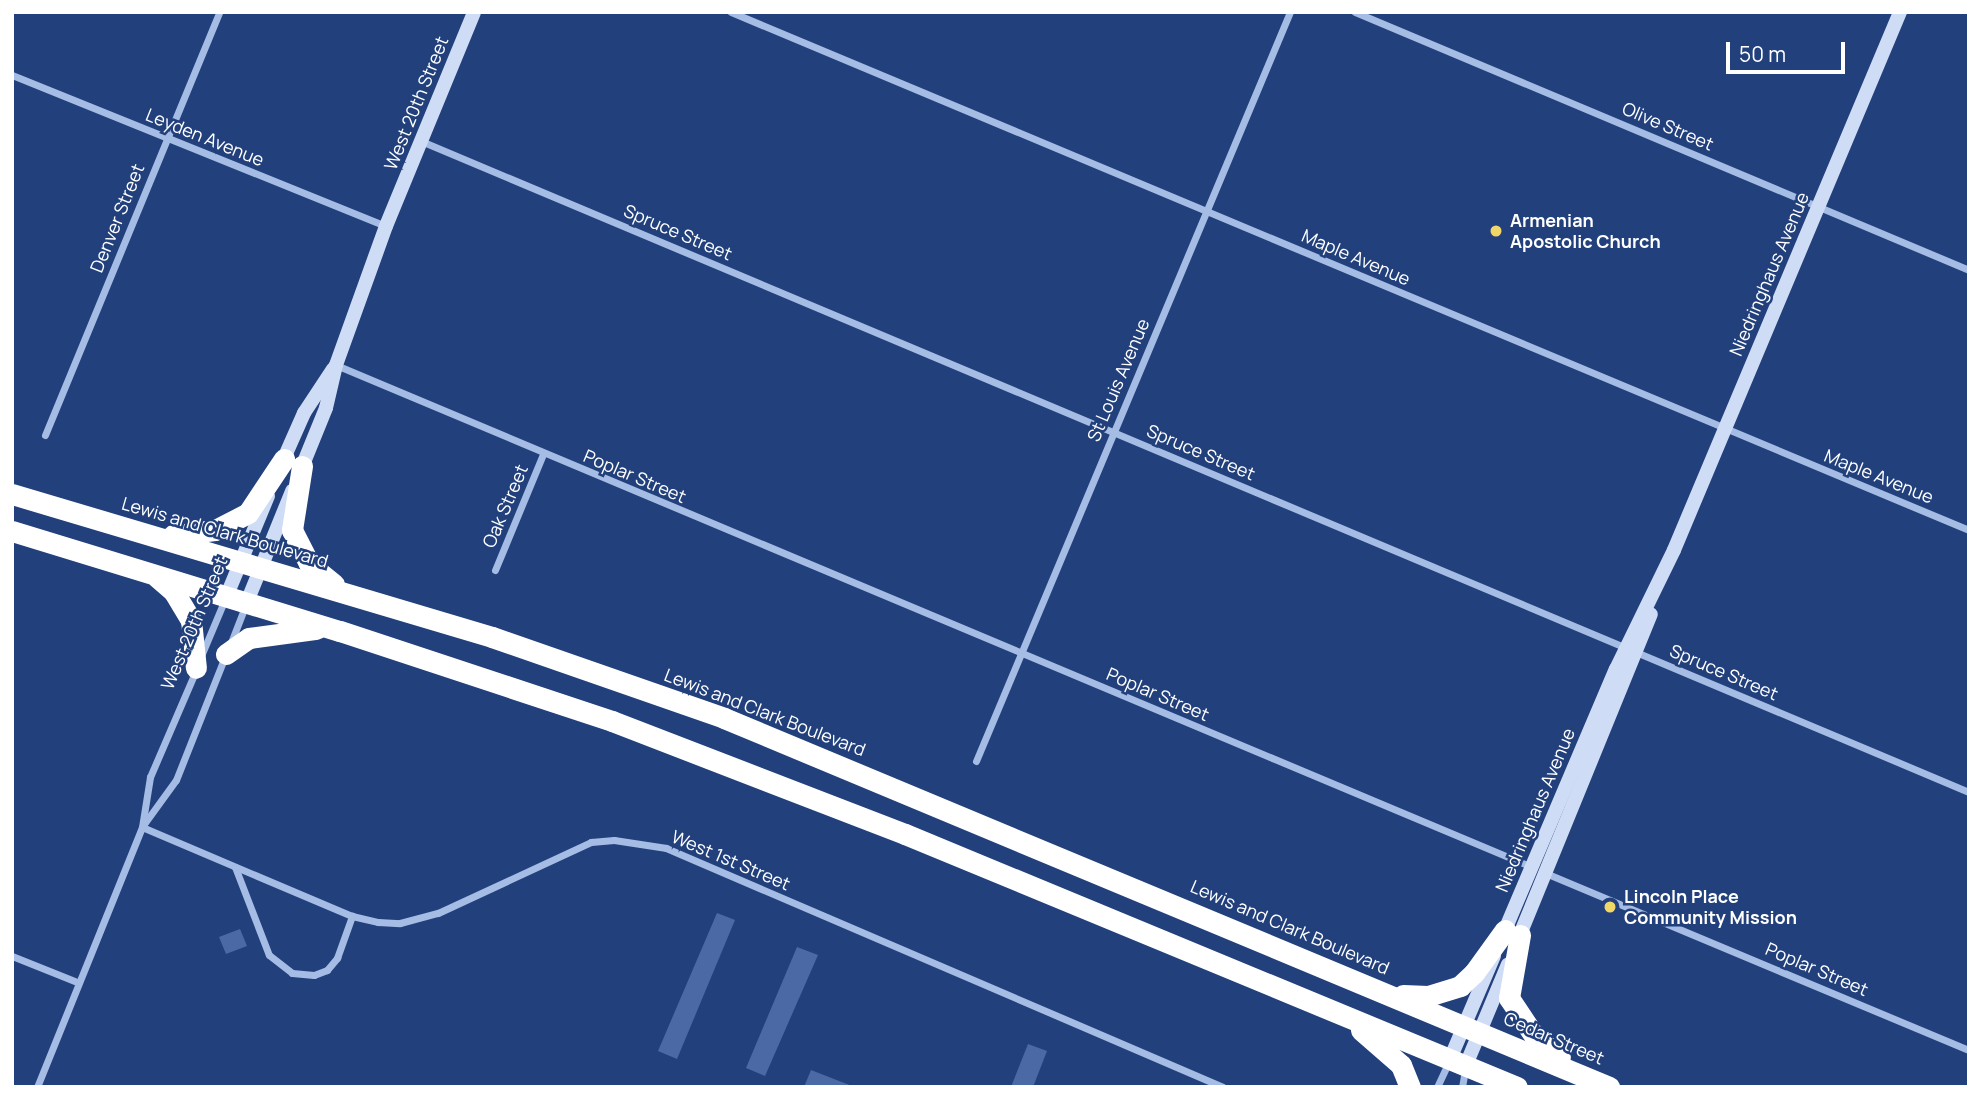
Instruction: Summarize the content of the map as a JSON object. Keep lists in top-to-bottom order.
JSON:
{
  "streets": {
    "highway": ["Lewis and Clark Boulevard", "Cedar Street"],
    "street": [
      "West 20th Street",
      "Olive Street",
      "Leyden Avenue",
      "Denver Street",
      "Spruce Street",
      "Maple Avenue",
      "Niedringhaus Avenue",
      "St Louis Avenue",
      "Poplar Street",
      "Oak Street",
      "West 1st Street"
    ]
  },
  "crossings": [
    ["West 20th Street", "Leyden Avenue"],
    ["West 20th Street", "Spruce Street"],
    ["West 20th Street", "Poplar Street"],
    ["West 20th Street", "Lewis and Clark Boulevard"],
    ["West 20th Street", "West 1st Street"],
    ["Olive Street", "Niedringhaus Avenue"],
    ["Leyden Avenue", "Denver Street"],
    ["Spruce Street", "Niedringhaus Avenue"],
    ["Spruce Street", "St Louis Avenue"],
    ["Maple Avenue", "Niedringhaus Avenue"],
    ["Maple Avenue", "St Louis Avenue"],
    ["Niedringhaus Avenue", "Poplar Street"],
    ["Niedringhaus Avenue", "Lewis and Clark Boulevard"],
    ["Niedringhaus Avenue", "Cedar Street"],
    ["St Louis Avenue", "Poplar Street"],
    ["Poplar Street", "Oak Street"],
    ["Lewis and Clark Boulevard", "Cedar Street"]
  ],
  "places": ["Armenian Apostolic Church", "Lincoln Place Community Mission"],
  "scale_bar": "50 m"
}
